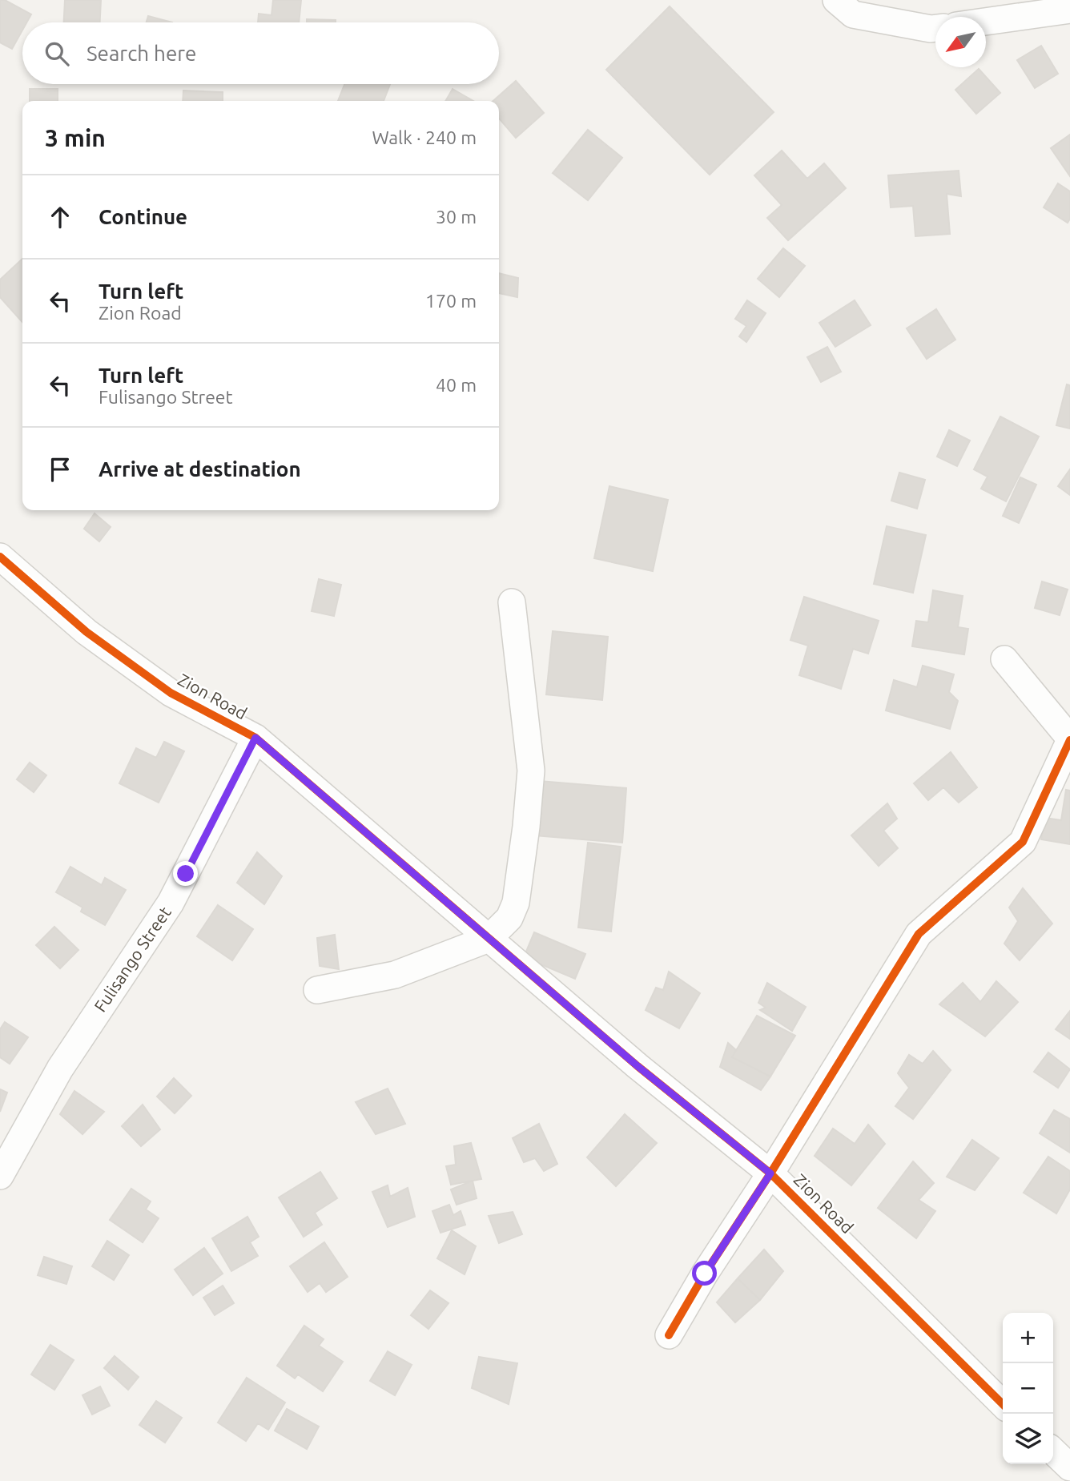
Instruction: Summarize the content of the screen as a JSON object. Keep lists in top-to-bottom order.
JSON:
{
  "streets": {
    "street": ["Zion Road", "Fulisango Street"]
  },
  "crossings": [
    ["Zion Road", "Fulisango Street"]
  ],
  "north": "bottom left",
  "page": {
    "search": "Search here",
    "heading": ["3 min", "Walk · 240 m"],
    "list": [
      ["Continue", "30 m"],
      ["Turn left", "Zion Road", "170 m"],
      ["Turn left", "Fulisango Street", "40 m"],
      "Arrive at destination"
    ],
    "map_buttons": ["+", "−"]
  }
}
